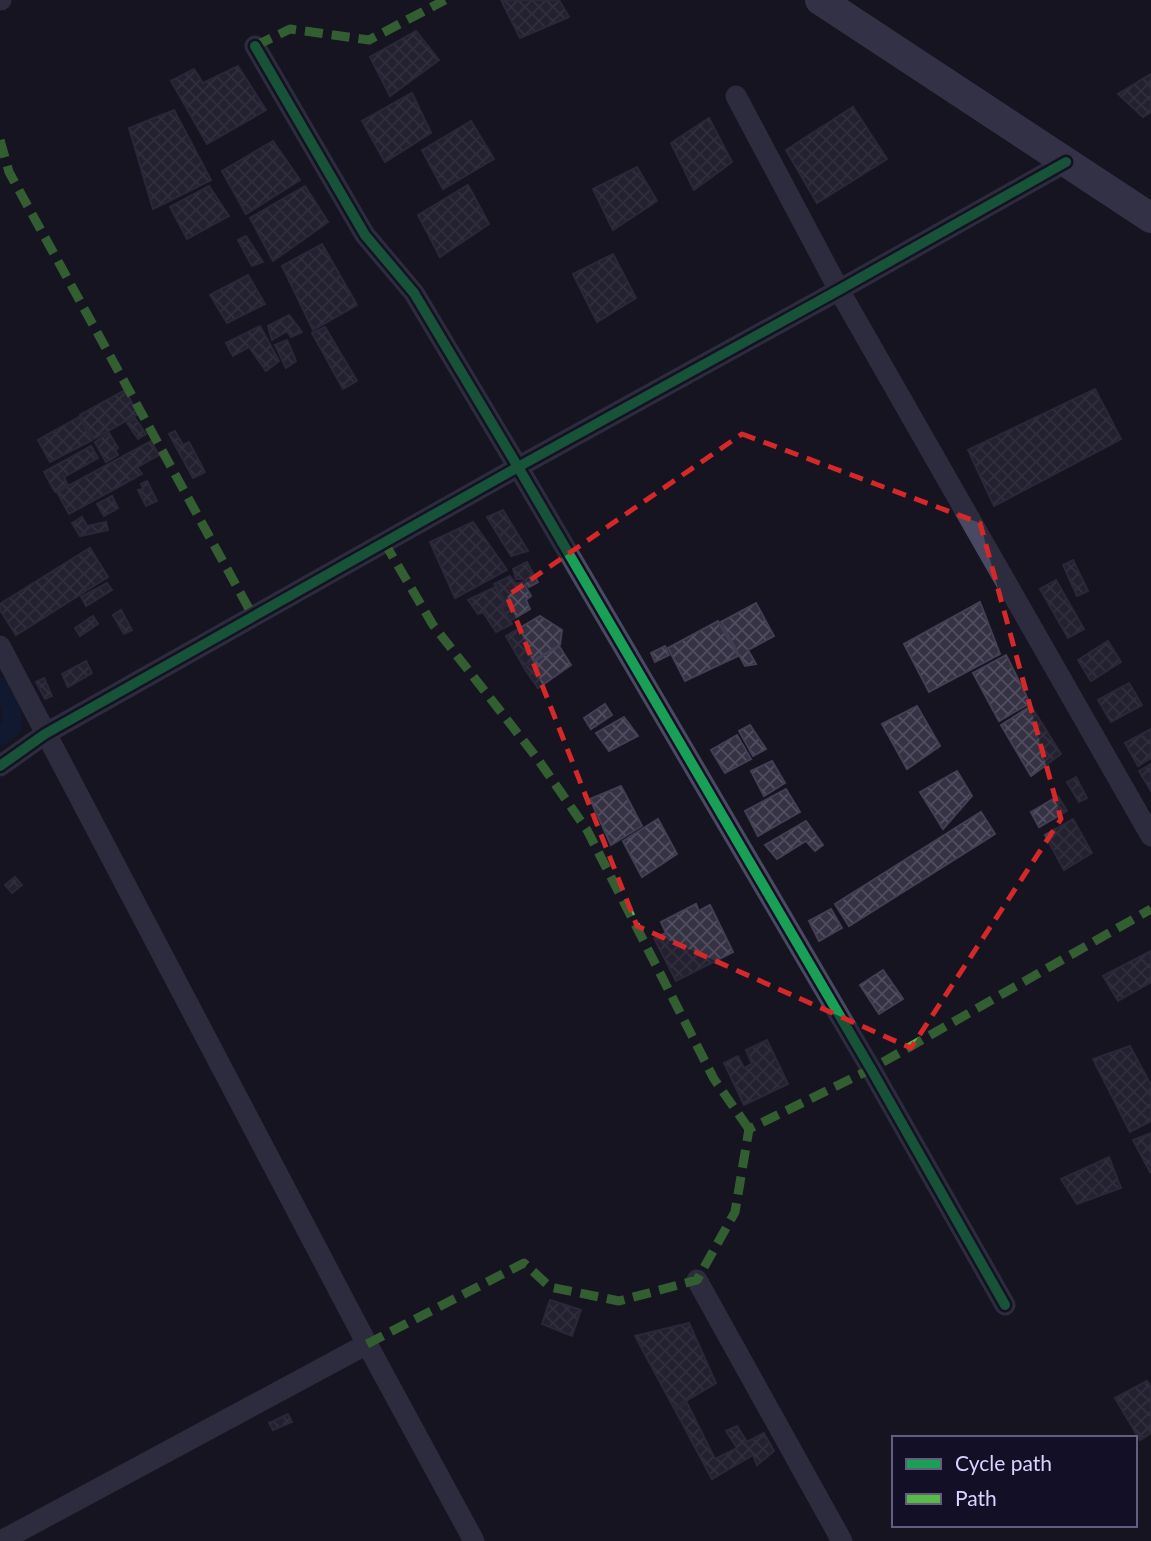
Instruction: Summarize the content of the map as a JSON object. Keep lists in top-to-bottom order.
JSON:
{
  "legend": ["Cycle path", "Path"]
}
